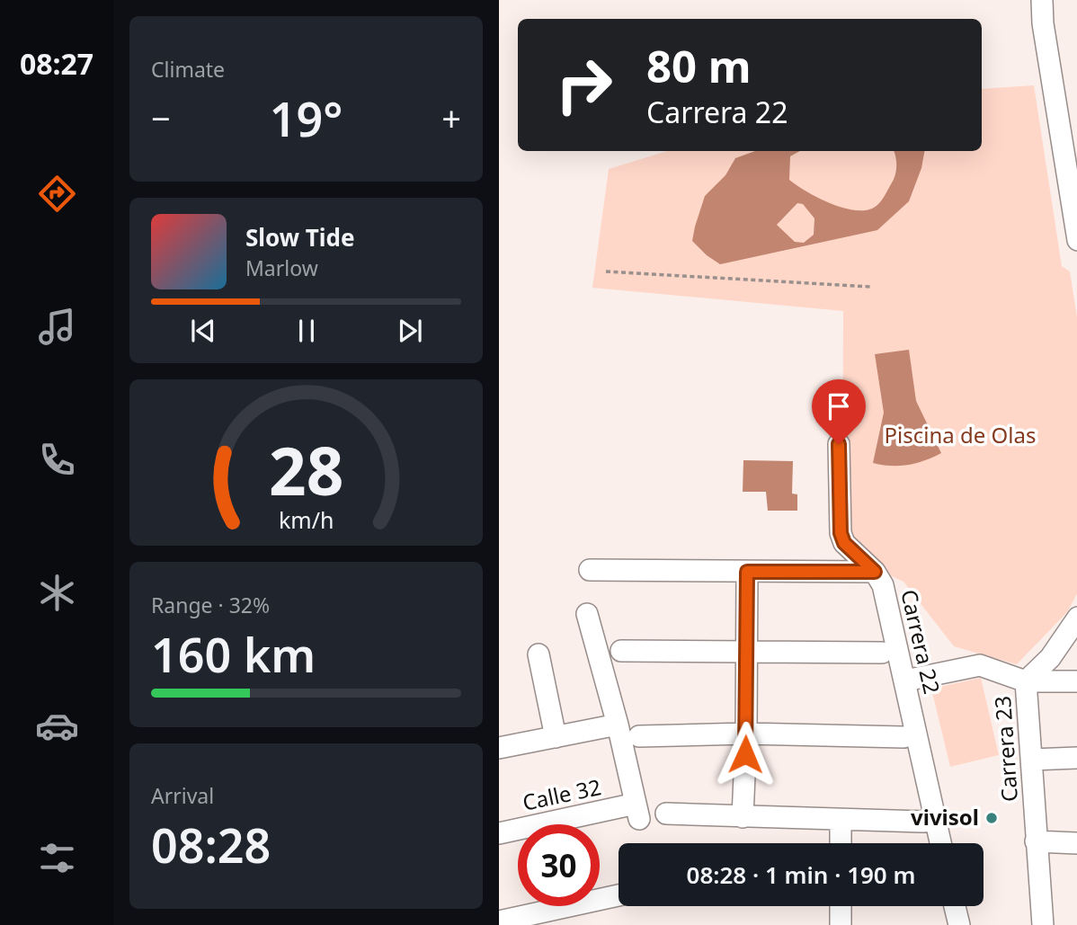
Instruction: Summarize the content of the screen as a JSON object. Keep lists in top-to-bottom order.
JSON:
{
  "streets": {
    "street": ["Carrera 22", "Carrera 23", "Calle 32"]
  },
  "parks": ["Piscina de Olas"],
  "places": ["vivisol"],
  "page": {
    "tabs": "08:27",
    "tile": [
      "Climate",
      ["Range · 32%", "160 km"],
      ["Arrival", "08:28"]
    ],
    "turn": ["80 m", "Carrera 22"],
    "heat": ["−", "19°", "+"],
    "song": ["Slow Tide", "Marlow"],
    "limit": "30",
    "trip": "08:28 · 1 min · 190 m",
    "gauge": ["28", "km/h"]
  }
}
